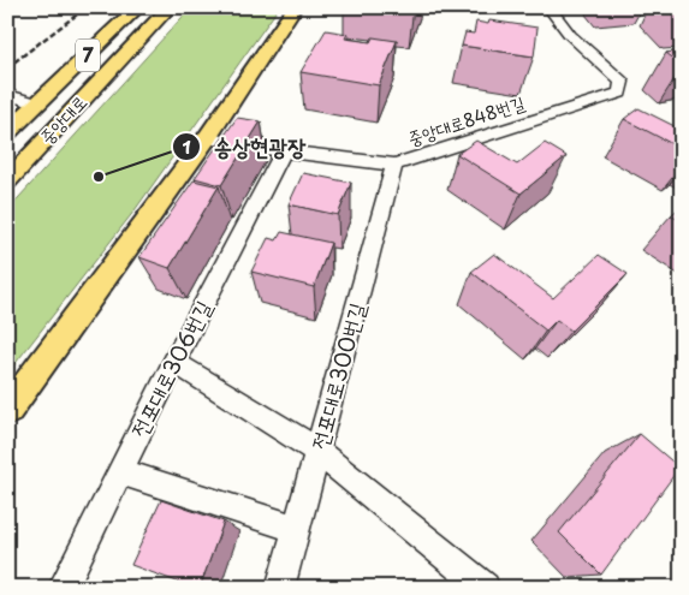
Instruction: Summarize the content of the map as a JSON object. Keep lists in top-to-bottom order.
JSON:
{
  "streets": {
    "main road": ["7", "중앙대로"],
    "street": ["중앙대로848번길", "전포대로306번길", "전포대로300번길"]
  },
  "crossings": [
    ["중앙대로848번길", "전포대로306번길"],
    ["중앙대로848번길", "전포대로300번길"]
  ],
  "places": ["송상현광장"]
}
